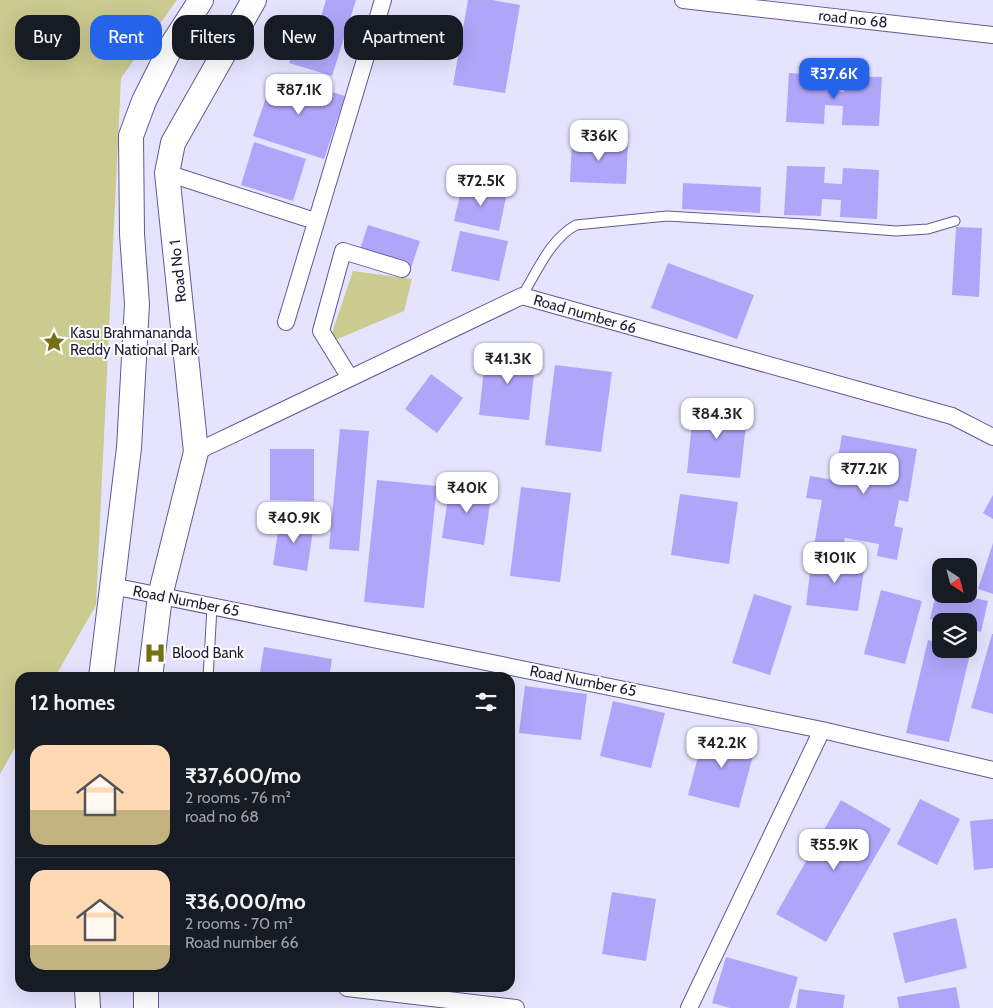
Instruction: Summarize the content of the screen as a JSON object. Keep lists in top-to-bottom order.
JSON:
{
  "streets": {
    "main road": ["Road No 1"],
    "street": ["road no 68", "Road number 66", "Road Number 65"]
  },
  "crossings": [
    ["Road No 1", "Road number 66"],
    ["Road No 1", "Road Number 65"]
  ],
  "places": {
    "place": ["Kasu Brahmananda Reddy National Park"],
    "hospital": ["Blood Bank"]
  },
  "north": "bottom right",
  "page": {
    "chip": [
      "Buy",
      "Rent",
      "Filters",
      "New",
      "Apartment"
    ],
    "price": [
      "₹37.6K",
      "₹87.1K",
      "₹36K",
      "₹72.5K",
      "₹41.3K",
      "₹84.3K",
      "₹77.2K",
      "₹40K",
      "₹40.9K",
      "₹101K",
      "₹42.2K",
      "₹55.9K"
    ],
    "heading": "12 homes",
    "list": [
      {
        "name": "₹37,600/mo",
        "note": "2 rooms · 76 m² · road no 68"
      },
      {
        "name": "₹36,000/mo",
        "note": "2 rooms · 70 m² · Road number 66"
      }
    ]
  }
}
